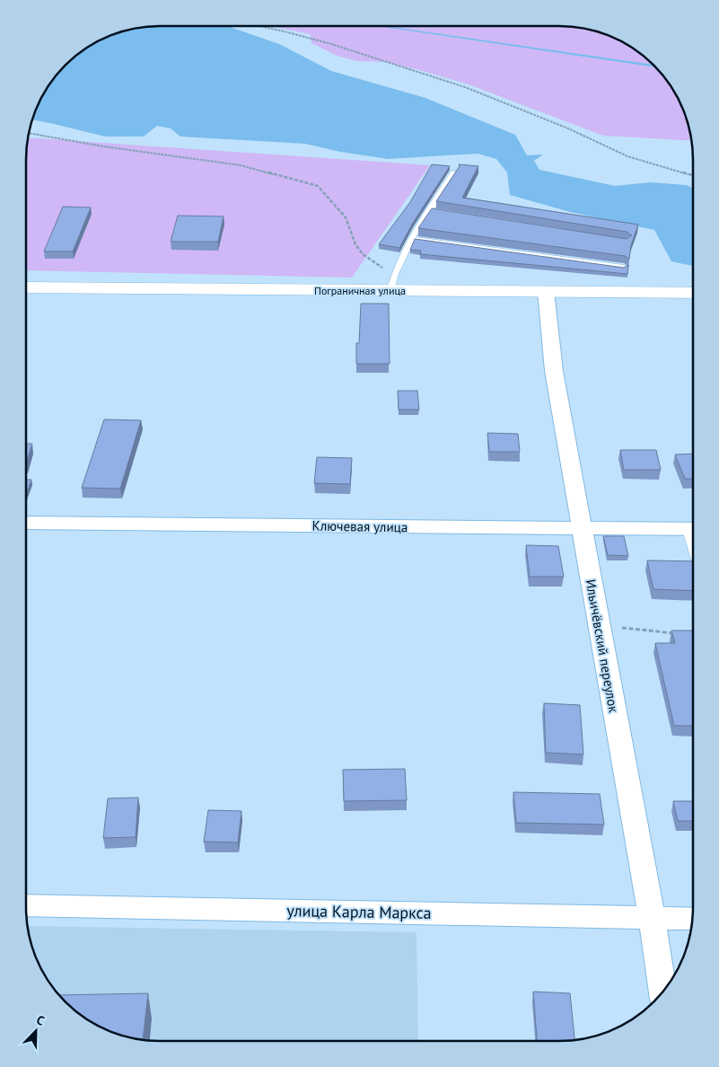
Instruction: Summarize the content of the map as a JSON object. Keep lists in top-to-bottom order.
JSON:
{
  "streets": {
    "main road": ["Пограничная улица"],
    "street": ["Ключевая улица", "Ильичёвский переулок", "улица Карла Маркса"]
  },
  "crossings": [
    ["Пограничная улица", "Ильичёвский переулок"],
    ["Ключевая улица", "Ильичёвский переулок"],
    ["Ильичёвский переулок", "улица Карла Маркса"]
  ],
  "north": "top right"
}
